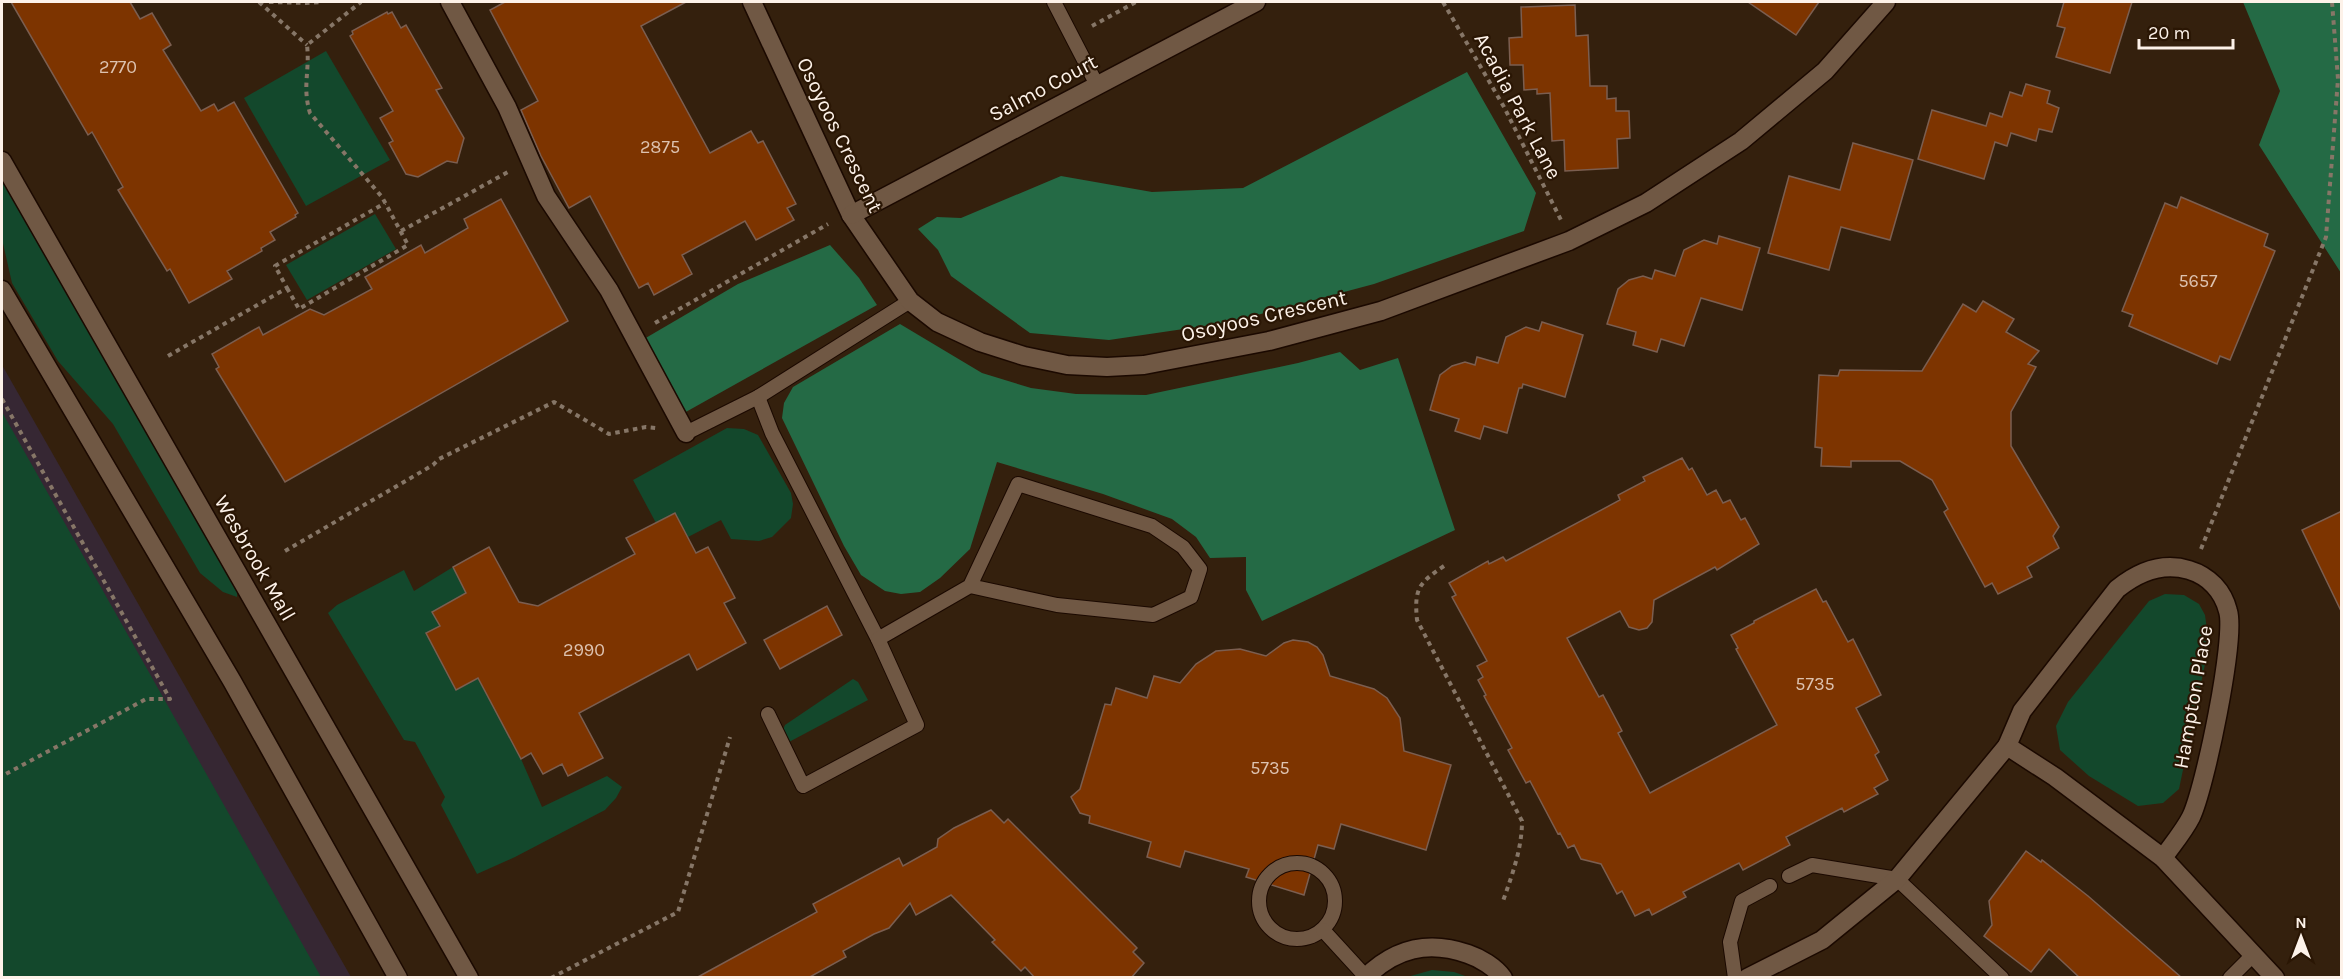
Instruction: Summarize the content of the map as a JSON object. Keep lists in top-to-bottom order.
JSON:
{
  "streets": {
    "street": [
      "Salmo Court",
      "Osoyoos Crescent",
      "Wesbrook Mall",
      "Hampton Place"
    ],
    "path": ["Acadia Park Lane"]
  },
  "crossings": [
    ["Salmo Court", "Osoyoos Crescent"]
  ],
  "house_numbers": [
    "2770",
    "2875",
    "5657",
    "2990",
    "5735",
    "5735"
  ],
  "scale_bar": "20 m",
  "north": "top"
}
